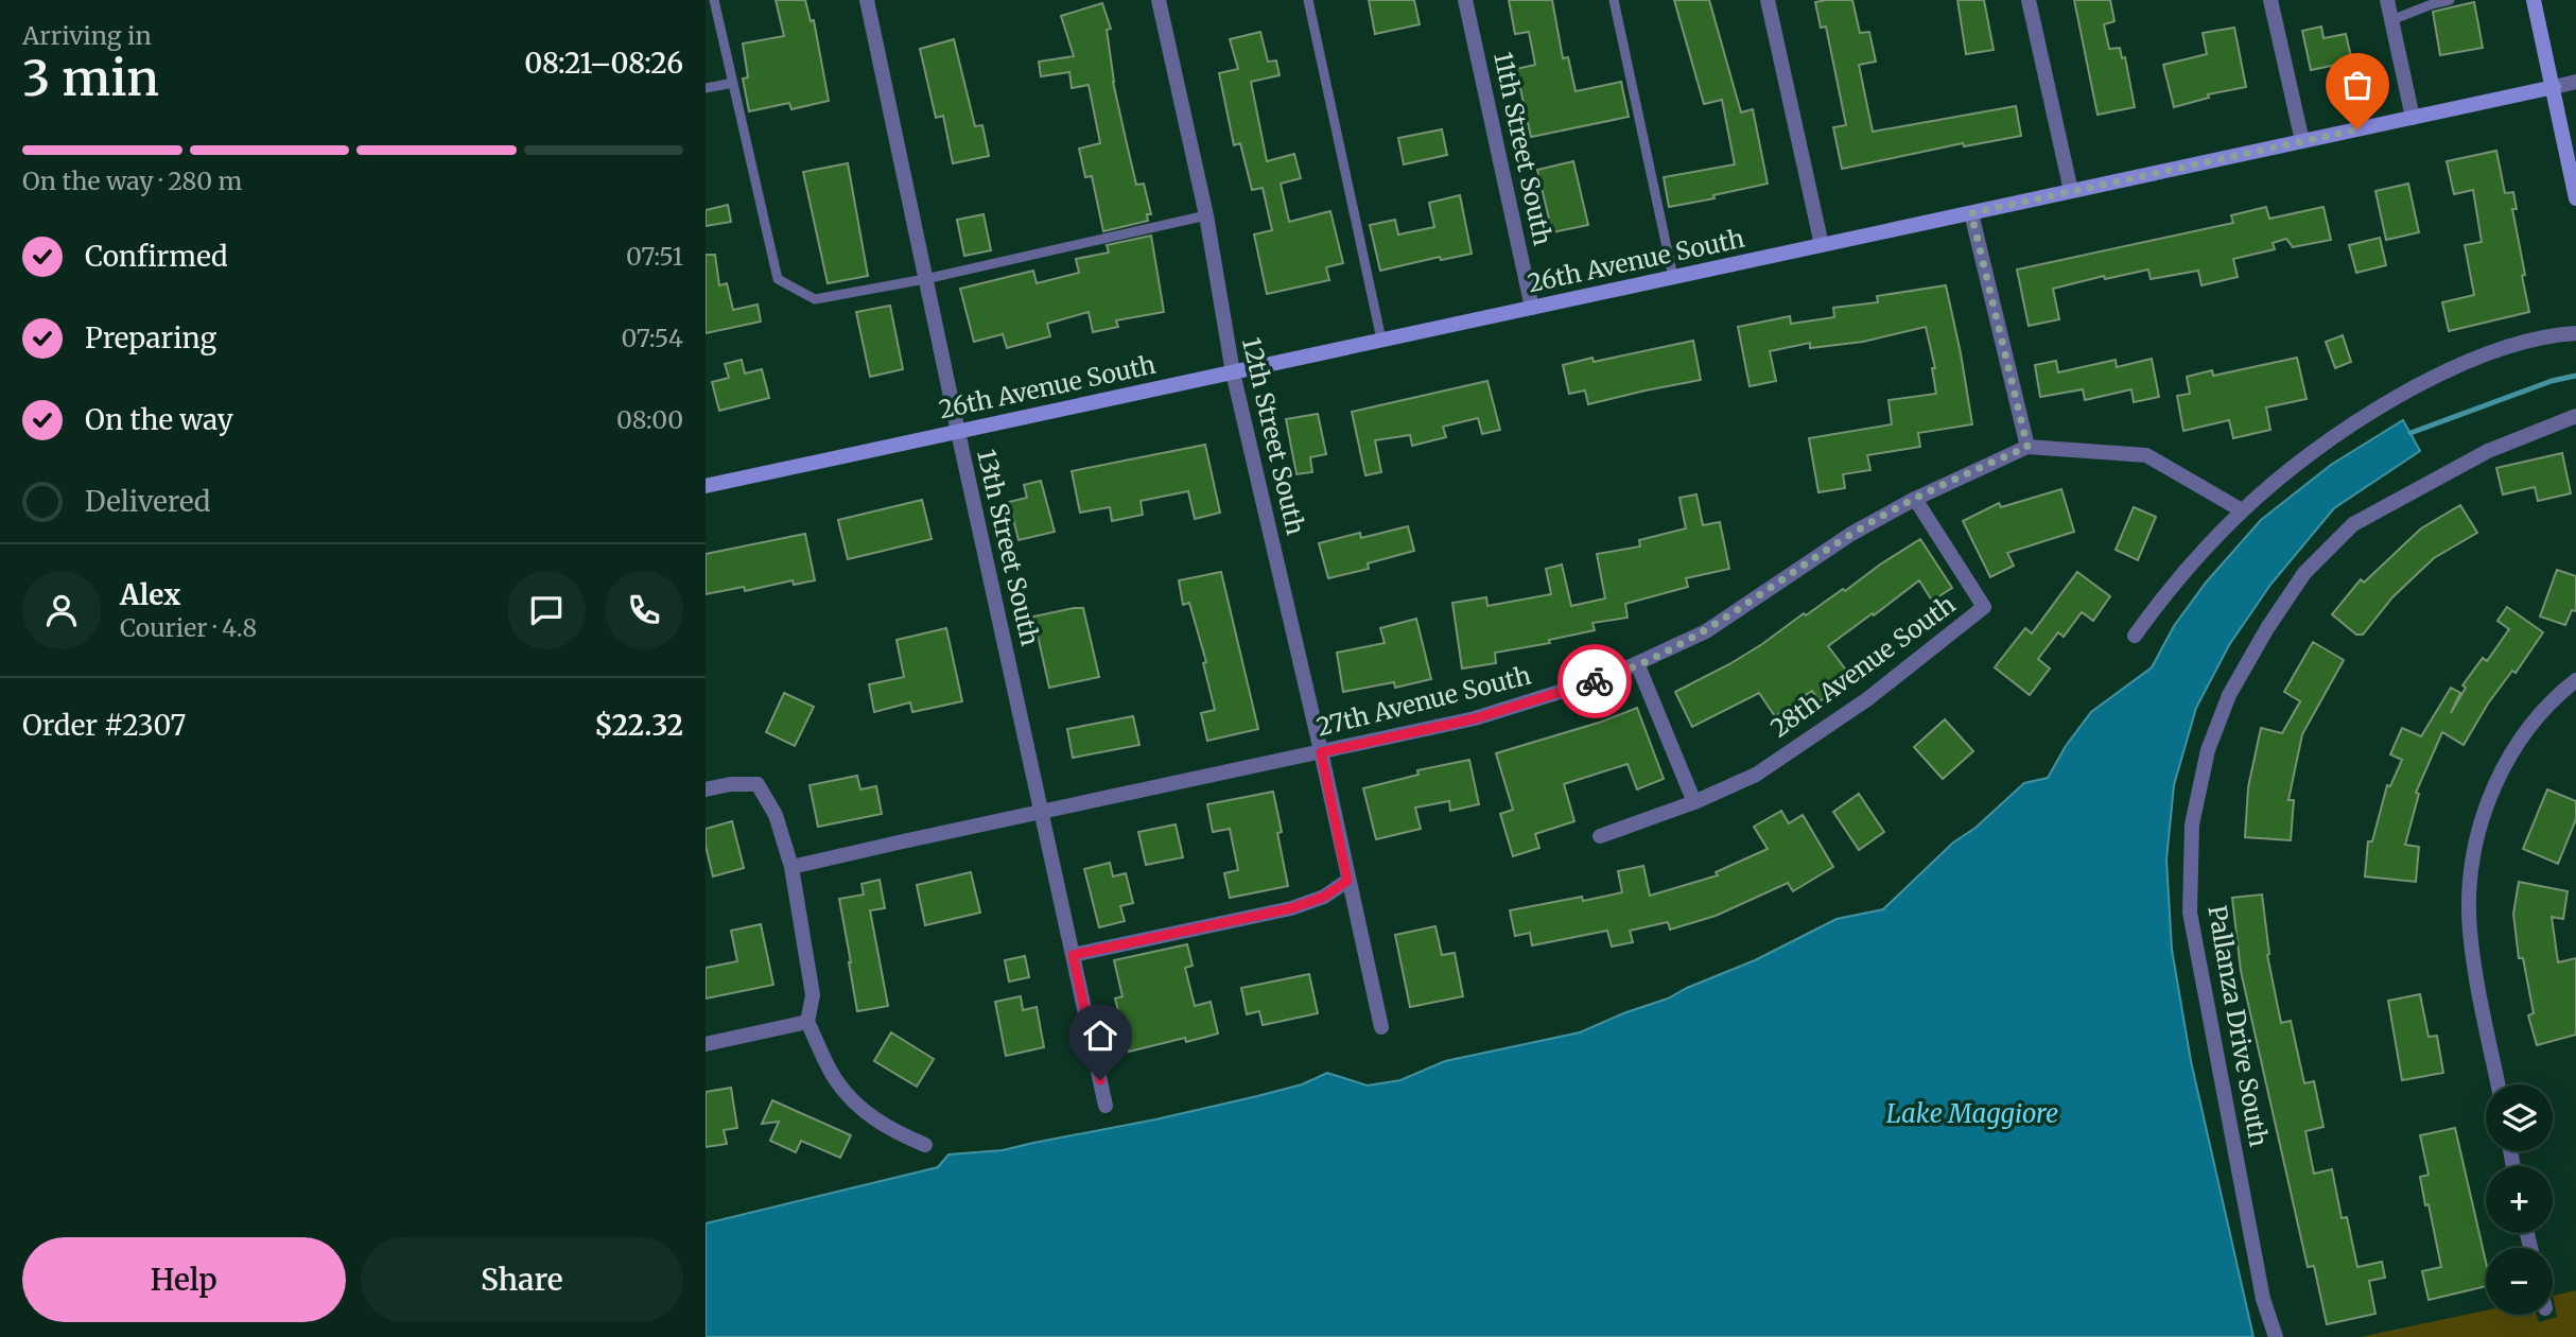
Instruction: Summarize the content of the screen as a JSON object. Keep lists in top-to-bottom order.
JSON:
{
  "streets": {
    "street": [
      "11th Street South",
      "26th Avenue South",
      "12th Street South",
      "13th Street South",
      "28th Avenue South",
      "27th Avenue South",
      "Pallanza Drive South"
    ]
  },
  "crossings": [
    ["11th Street South", "26th Avenue South"],
    ["26th Avenue South", "12th Street South"],
    ["26th Avenue South", "13th Street South"],
    ["12th Street South", "27th Avenue South"],
    ["13th Street South", "27th Avenue South"],
    ["28th Avenue South", "27th Avenue South"]
  ],
  "water": ["Lake Maggiore"],
  "page": {
    "heading": ["3 min", "Arriving in", "08:21–08:26"],
    "panel": [
      "Alex",
      "Courier · 4.8",
      "Order #2307",
      "$22.32"
    ],
    "bar": "On the way · 280 m",
    "list": [
      ["Confirmed", "07:51"],
      ["Preparing", "07:54"],
      ["On the way", "08:00"],
      "Delivered"
    ],
    "map_buttons": ["+", "−"],
    "buttons": ["Help", "Share"]
  }
}
